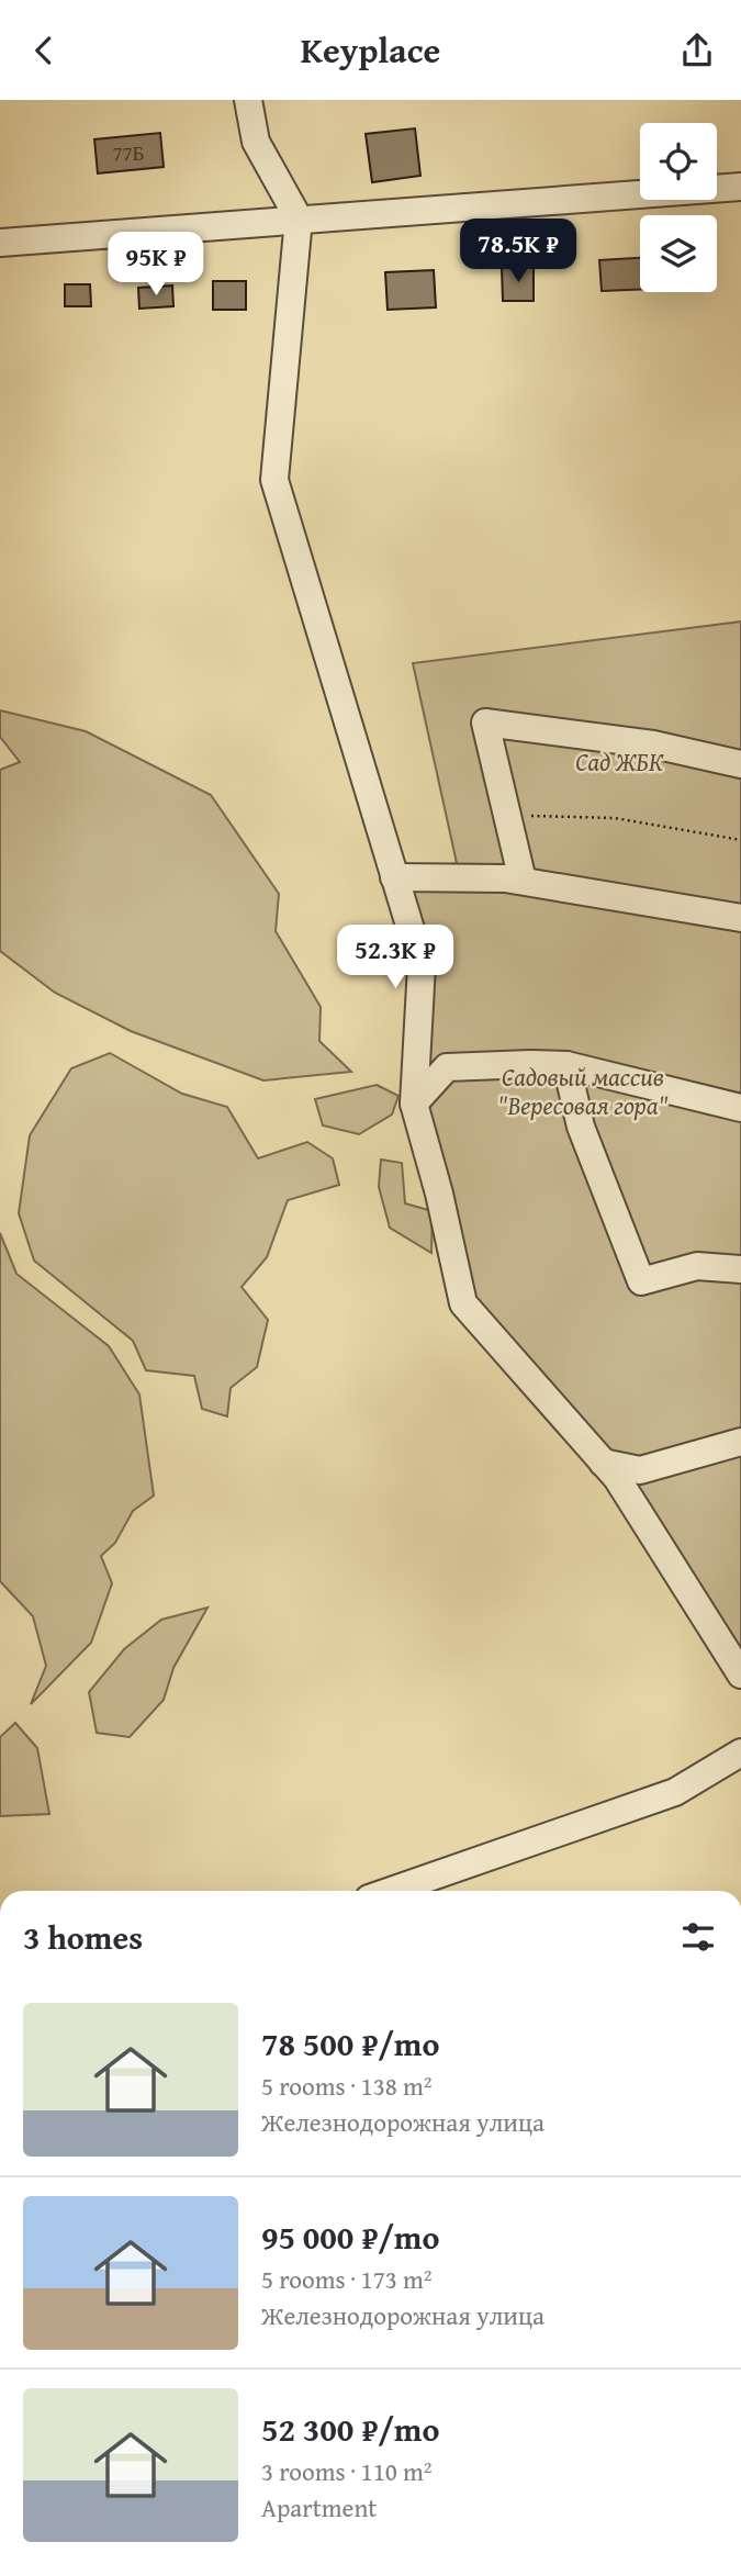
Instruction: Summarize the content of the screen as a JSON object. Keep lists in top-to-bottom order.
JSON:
{
  "parks": ["Сад ЖБК", "Садовый массив \"Вересовая гора\""],
  "house_numbers": ["77Б"],
  "page": {
    "header": "Keyplace",
    "price": ["78.5K ₽", "95K ₽", "52.3K ₽"],
    "heading": "3 homes",
    "list": [
      {
        "name": "78 500 ₽/mo",
        "note": "5 rooms · 138 m² · Железнодорожная улица"
      },
      {
        "name": "95 000 ₽/mo",
        "note": "5 rooms · 173 m² · Железнодорожная улица"
      },
      {
        "name": "52 300 ₽/mo",
        "note": "3 rooms · 110 m² · Apartment"
      }
    ]
  }
}
